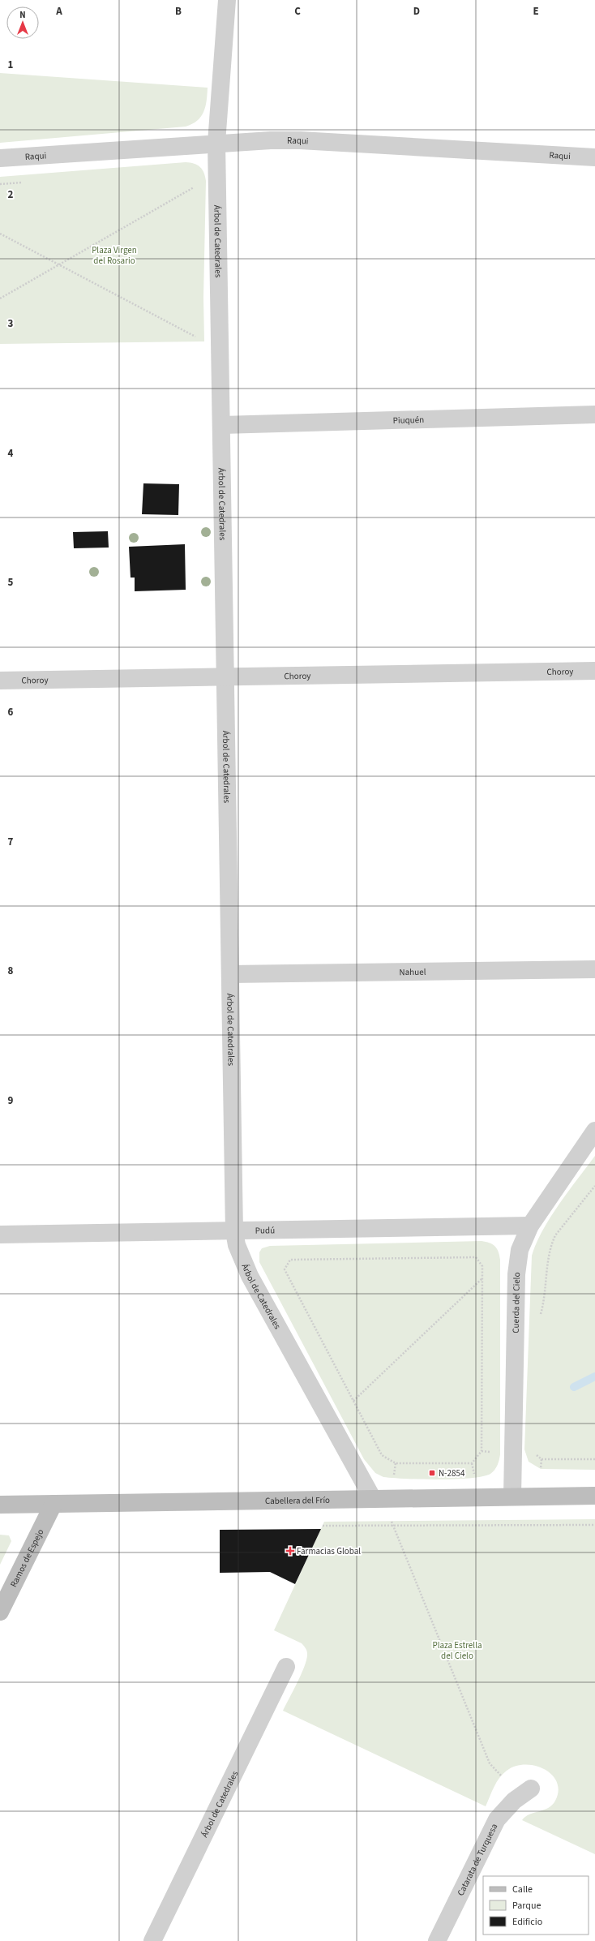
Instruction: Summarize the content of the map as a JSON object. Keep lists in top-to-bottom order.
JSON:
{
  "streets": {
    "street": [
      "Raqui",
      "Árbol de Catedrales",
      "Piuquén",
      "Choroy",
      "Nahuel",
      "Pudú",
      "Cuerda del Cielo",
      "Cabellera del Frío",
      "Ramos de Espejo",
      "Catarata de Turquesa"
    ]
  },
  "crossings": [
    ["Raqui", "Árbol de Catedrales"],
    ["Árbol de Catedrales", "Piuquén"],
    ["Árbol de Catedrales", "Choroy"],
    ["Árbol de Catedrales", "Nahuel"],
    ["Árbol de Catedrales", "Pudú"],
    ["Árbol de Catedrales", "Cabellera del Frío"],
    ["Pudú", "Cuerda del Cielo"],
    ["Cuerda del Cielo", "Cabellera del Frío"],
    ["Cabellera del Frío", "Ramos de Espejo"]
  ],
  "parks": ["Plaza Virgen del Rosario", "Plaza Estrella del Cielo"],
  "places": {
    "transit": ["N-2854"],
    "health": ["Farmacias Global"]
  },
  "legend": ["Calle", "Parque", "Edificio"],
  "north": "top",
  "grid": {
    "columns": [
      "A",
      "B",
      "C",
      "D",
      "E"
    ],
    "rows": [
      "1",
      "2",
      "3",
      "4",
      "5",
      "6",
      "7",
      "8",
      "9"
    ]
  }
}
